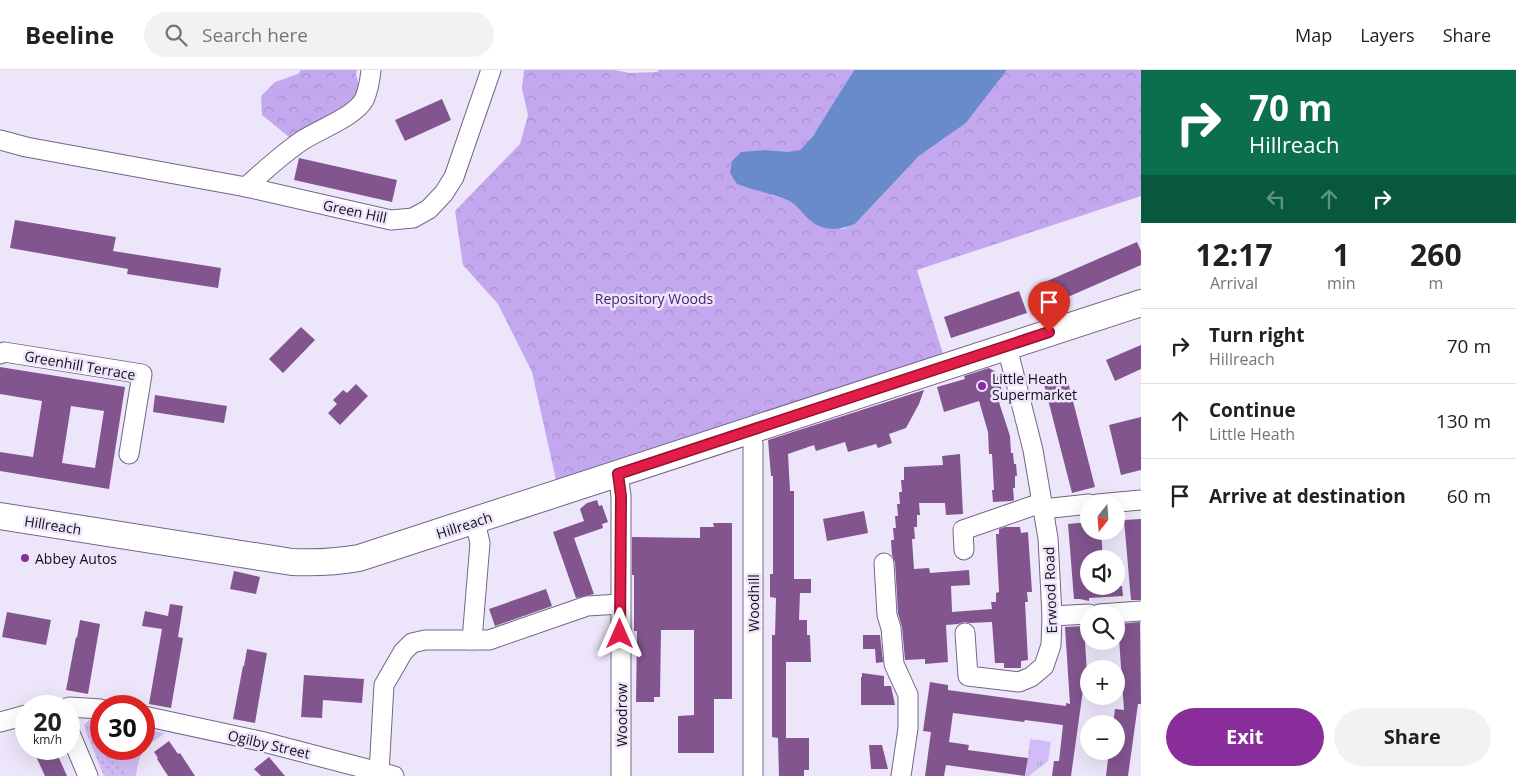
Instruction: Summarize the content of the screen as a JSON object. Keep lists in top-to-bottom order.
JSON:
{
  "streets": {
    "main road": ["Hillreach"],
    "street": [
      "Green Hill",
      "Greenhill Terrace",
      "Erwood Road",
      "Woodhill",
      "Woodrow",
      "Ogilby Street"
    ]
  },
  "crossings": [
    ["Hillreach", "Erwood Road"],
    ["Hillreach", "Woodhill"],
    ["Hillreach", "Woodrow"]
  ],
  "parks": ["Repository Woods"],
  "places": ["Little Heath Supermarket", "Abbey Autos"],
  "north": "bottom",
  "page": {
    "header": "Beeline",
    "search": "Search here",
    "nav": ["Map", "Layers", "Share"],
    "turn": ["70 m", "Hillreach"],
    "eta": [
      "12:17",
      "Arrival",
      "1",
      "min",
      "260",
      "m"
    ],
    "list": [
      {
        "name": "Turn right",
        "note": "Hillreach",
        "value": "70 m"
      },
      {
        "name": "Continue",
        "note": "Little Heath",
        "value": "130 m"
      },
      {
        "name": "Arrive at destination",
        "value": "60 m"
      }
    ],
    "map_buttons": ["+", "−"],
    "speed": "20 km/h",
    "limit": "30",
    "buttons": ["Exit", "Share"]
  }
}
